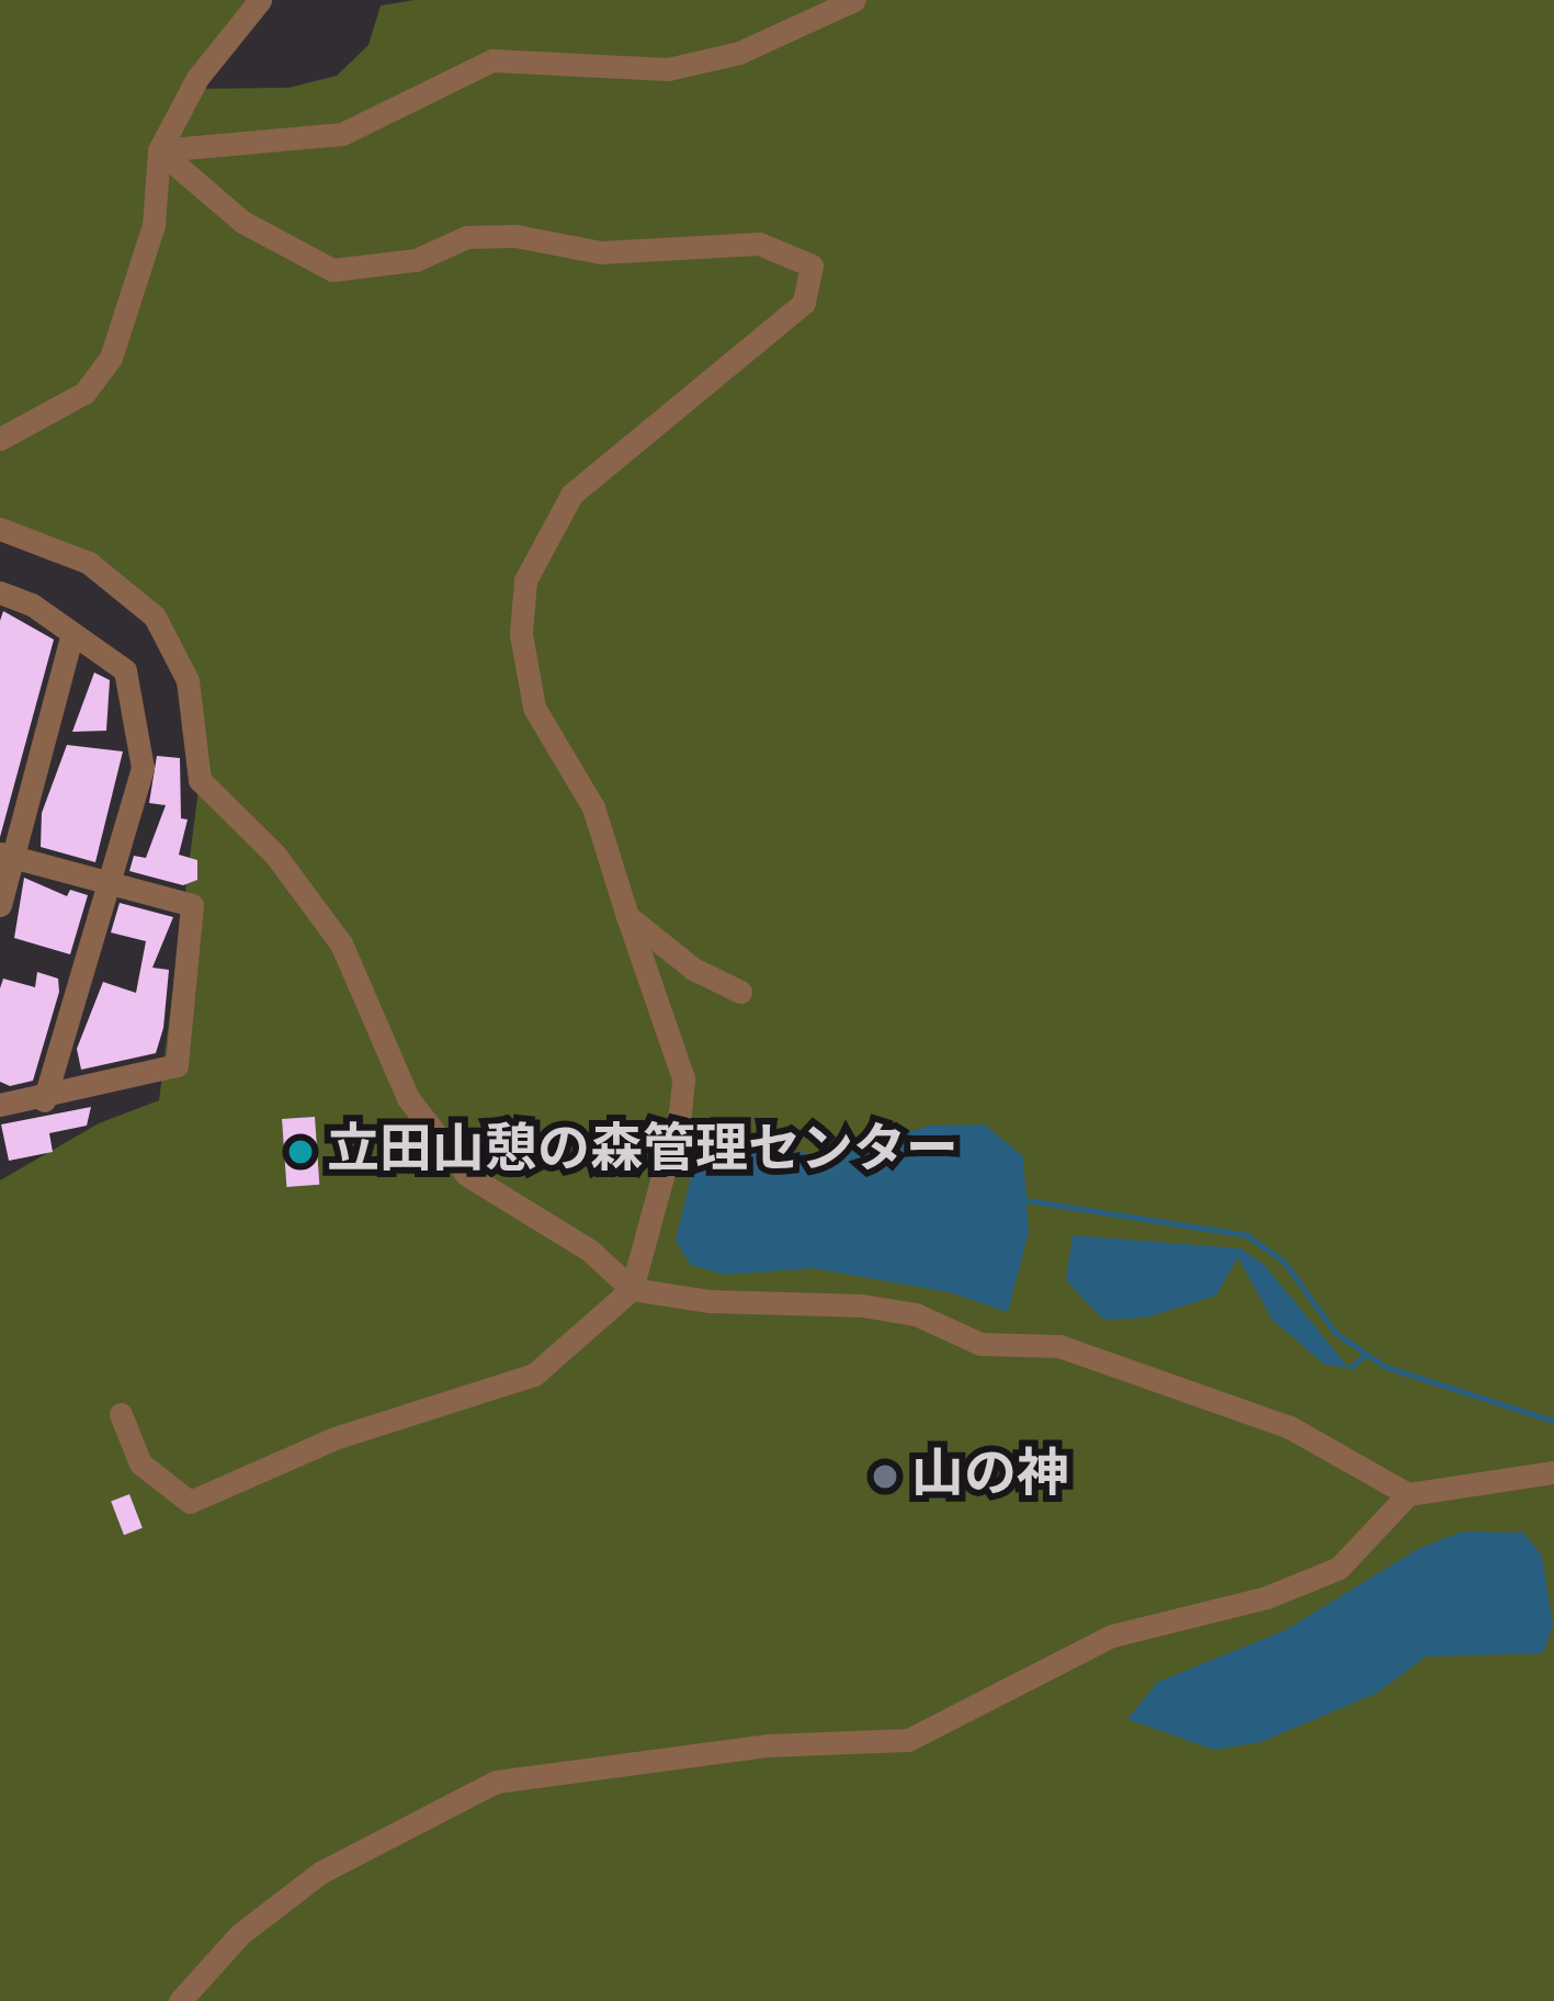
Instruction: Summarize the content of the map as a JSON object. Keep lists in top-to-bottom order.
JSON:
{
  "places": ["立田山憩の森管理センター", "山の神"]
}
